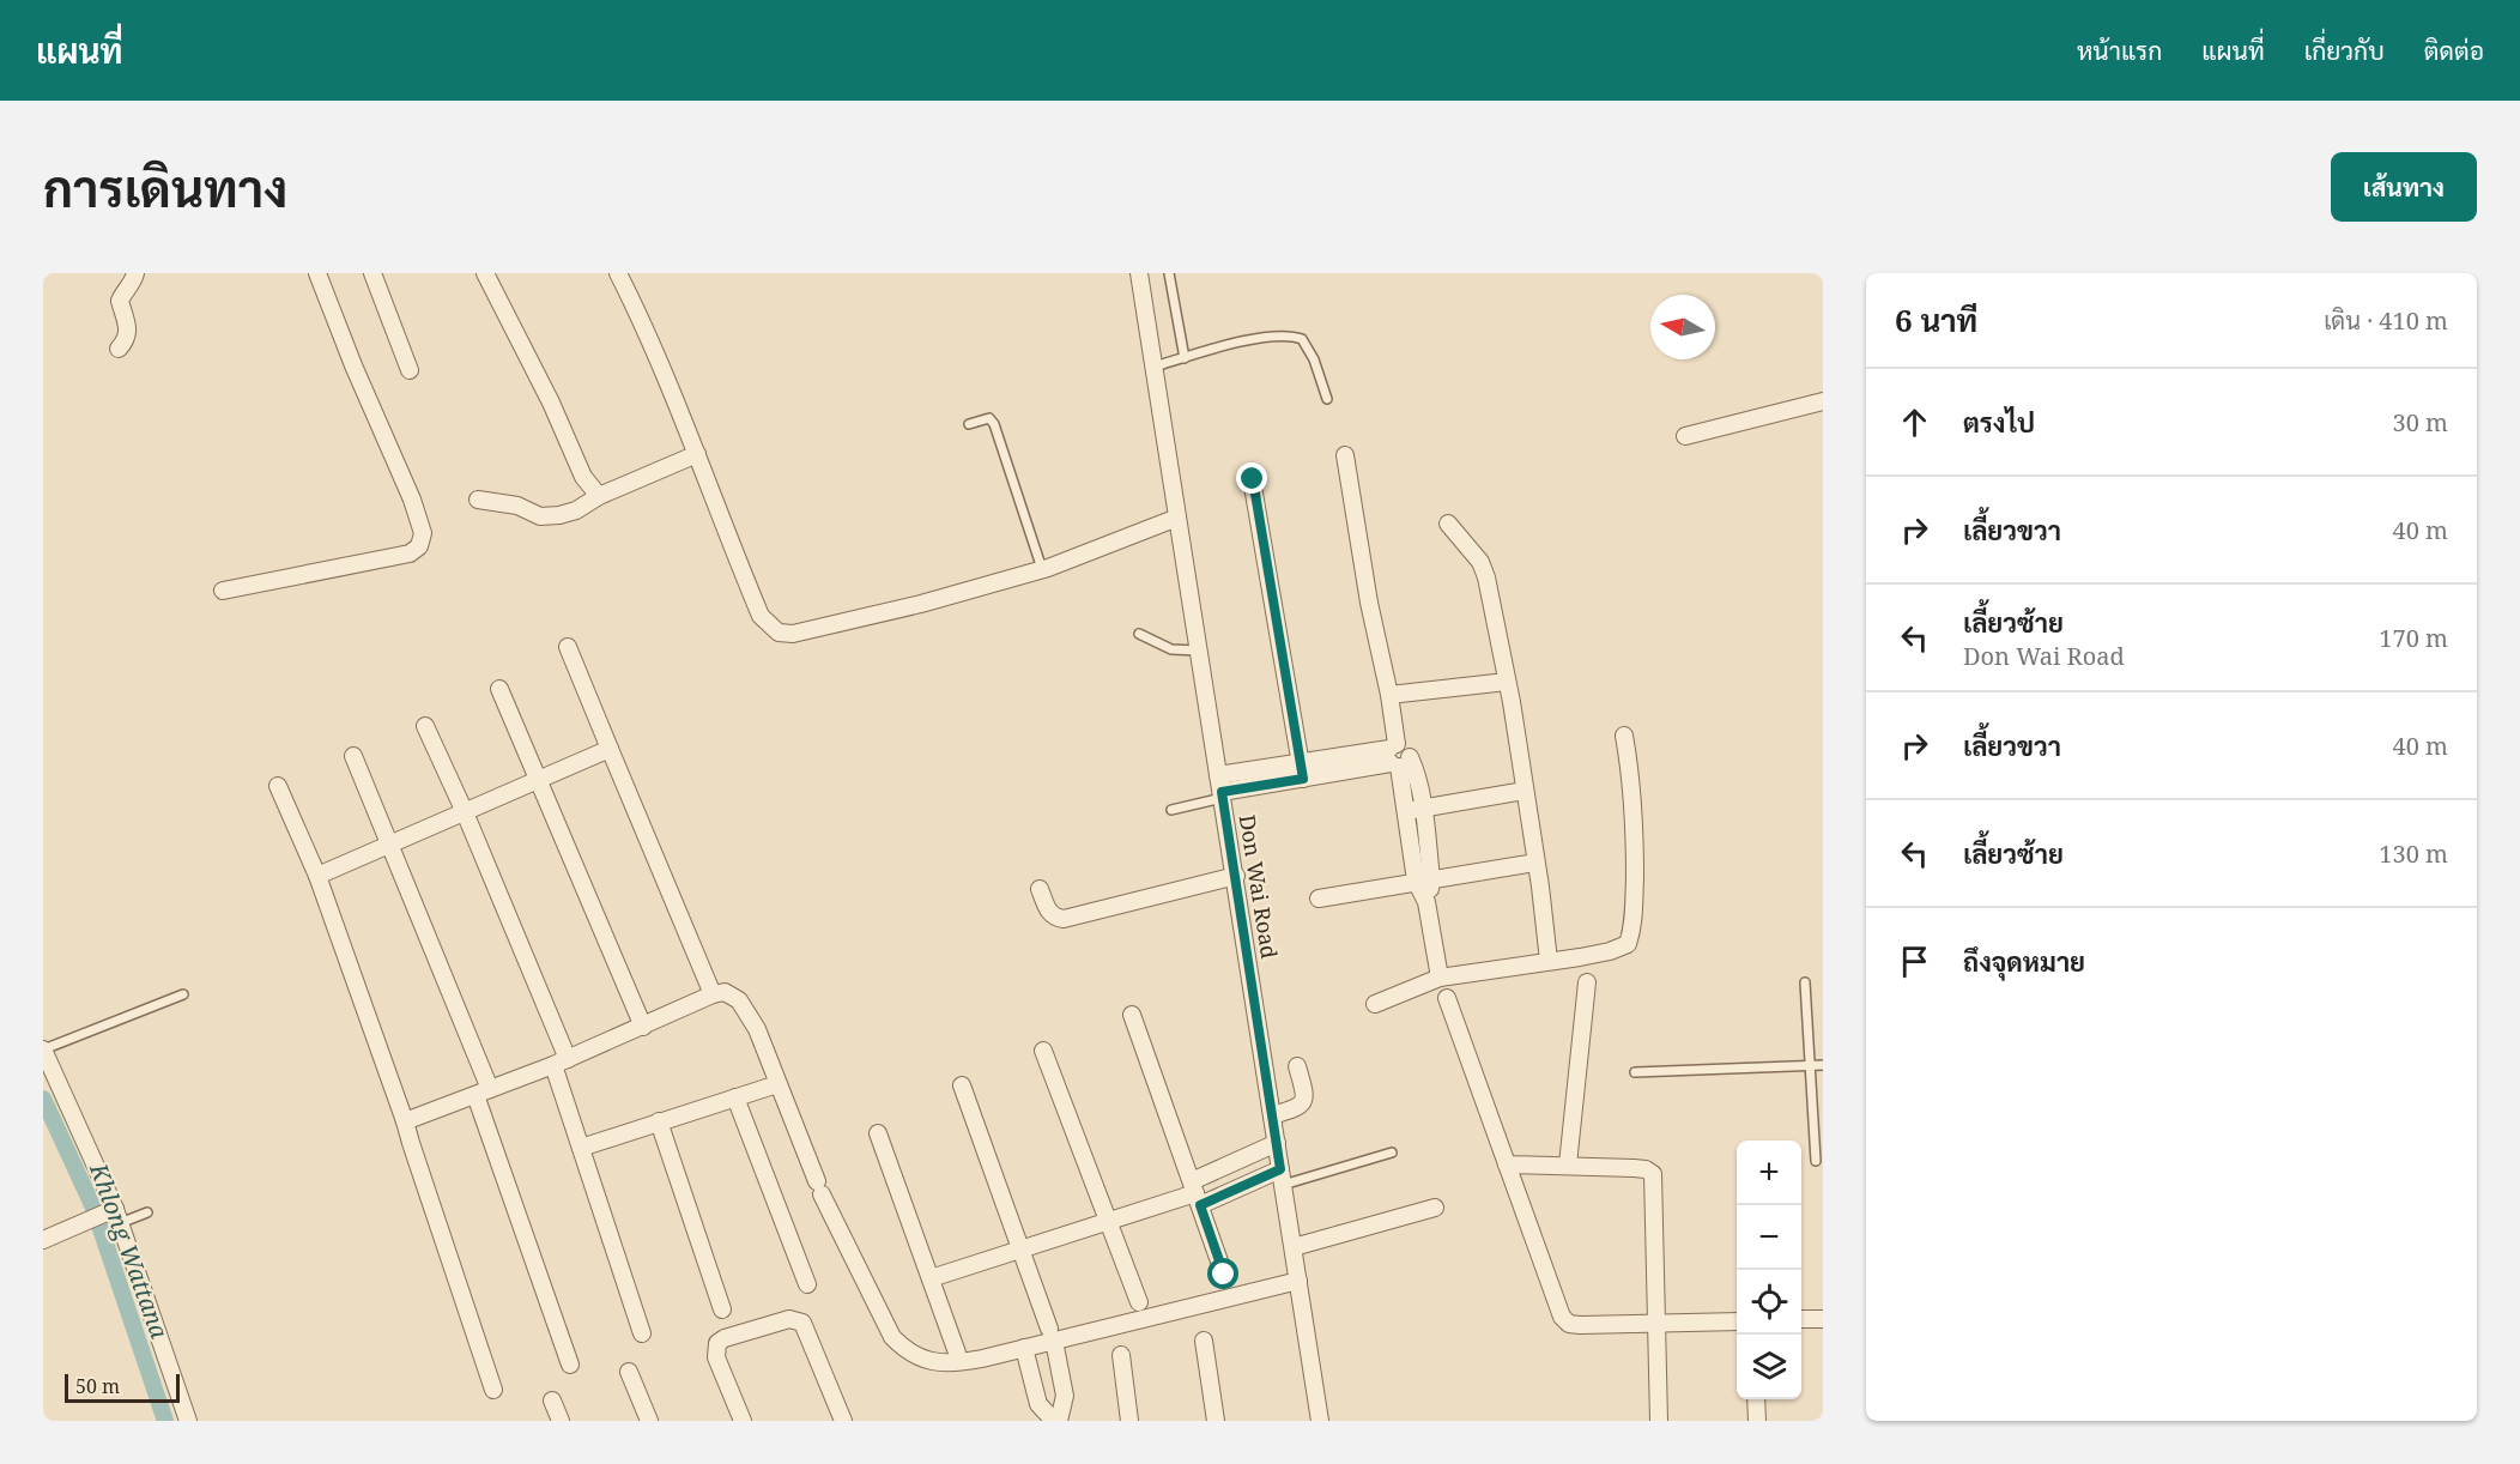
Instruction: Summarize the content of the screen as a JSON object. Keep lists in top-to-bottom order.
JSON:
{
  "streets": {
    "street": ["Don Wai Road"]
  },
  "water": ["Khlong Wattana"],
  "scale_bar": "50 m",
  "north": "left",
  "page": {
    "header": "แผนที่",
    "nav": [
      "หน้าแรก",
      "แผนที่",
      "เกี่ยวกับ",
      "ติดต่อ"
    ],
    "buttons": "เส้นทาง",
    "title": "การเดินทาง",
    "heading": ["6 นาที", "เดิน · 410 m"],
    "list": [
      ["ตรงไป", "30 m"],
      ["เลี้ยวขวา", "40 m"],
      ["เลี้ยวซ้าย", "Don Wai Road", "170 m"],
      ["เลี้ยวขวา", "40 m"],
      ["เลี้ยวซ้าย", "130 m"],
      "ถึงจุดหมาย"
    ],
    "map_buttons": ["+", "−"],
    "scale": "50 m"
  }
}
